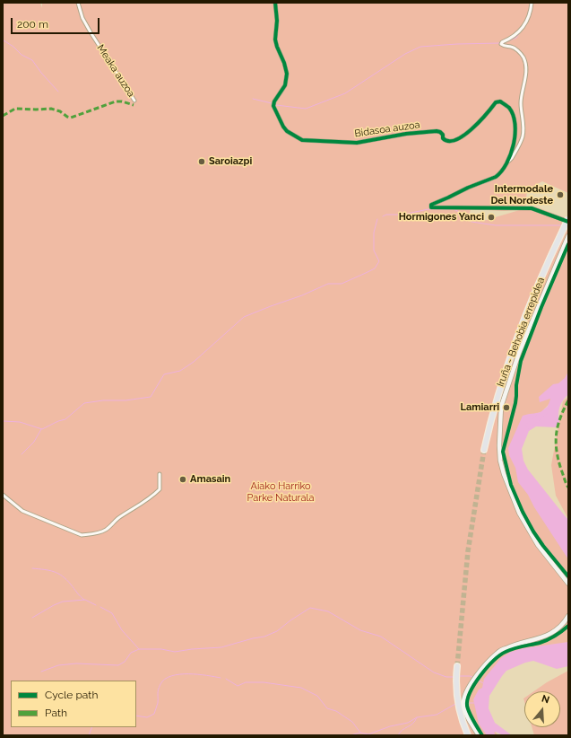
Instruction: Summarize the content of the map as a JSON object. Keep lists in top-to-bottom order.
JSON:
{
  "streets": {
    "highway": ["Iruña - Behobia errepidea"],
    "street": ["Meaka auzoa", "Bidasoa auzoa"]
  },
  "parks": ["Aiako Harriko Parke Naturala"],
  "places": [
    "Saroiazpi",
    "Intermodale Del Nordeste",
    "Hormigones Yanci",
    "Lamiarri",
    "Amasain"
  ],
  "legend": ["Cycle path", "Path"],
  "scale_bar": "200 m",
  "north": "top"
}
